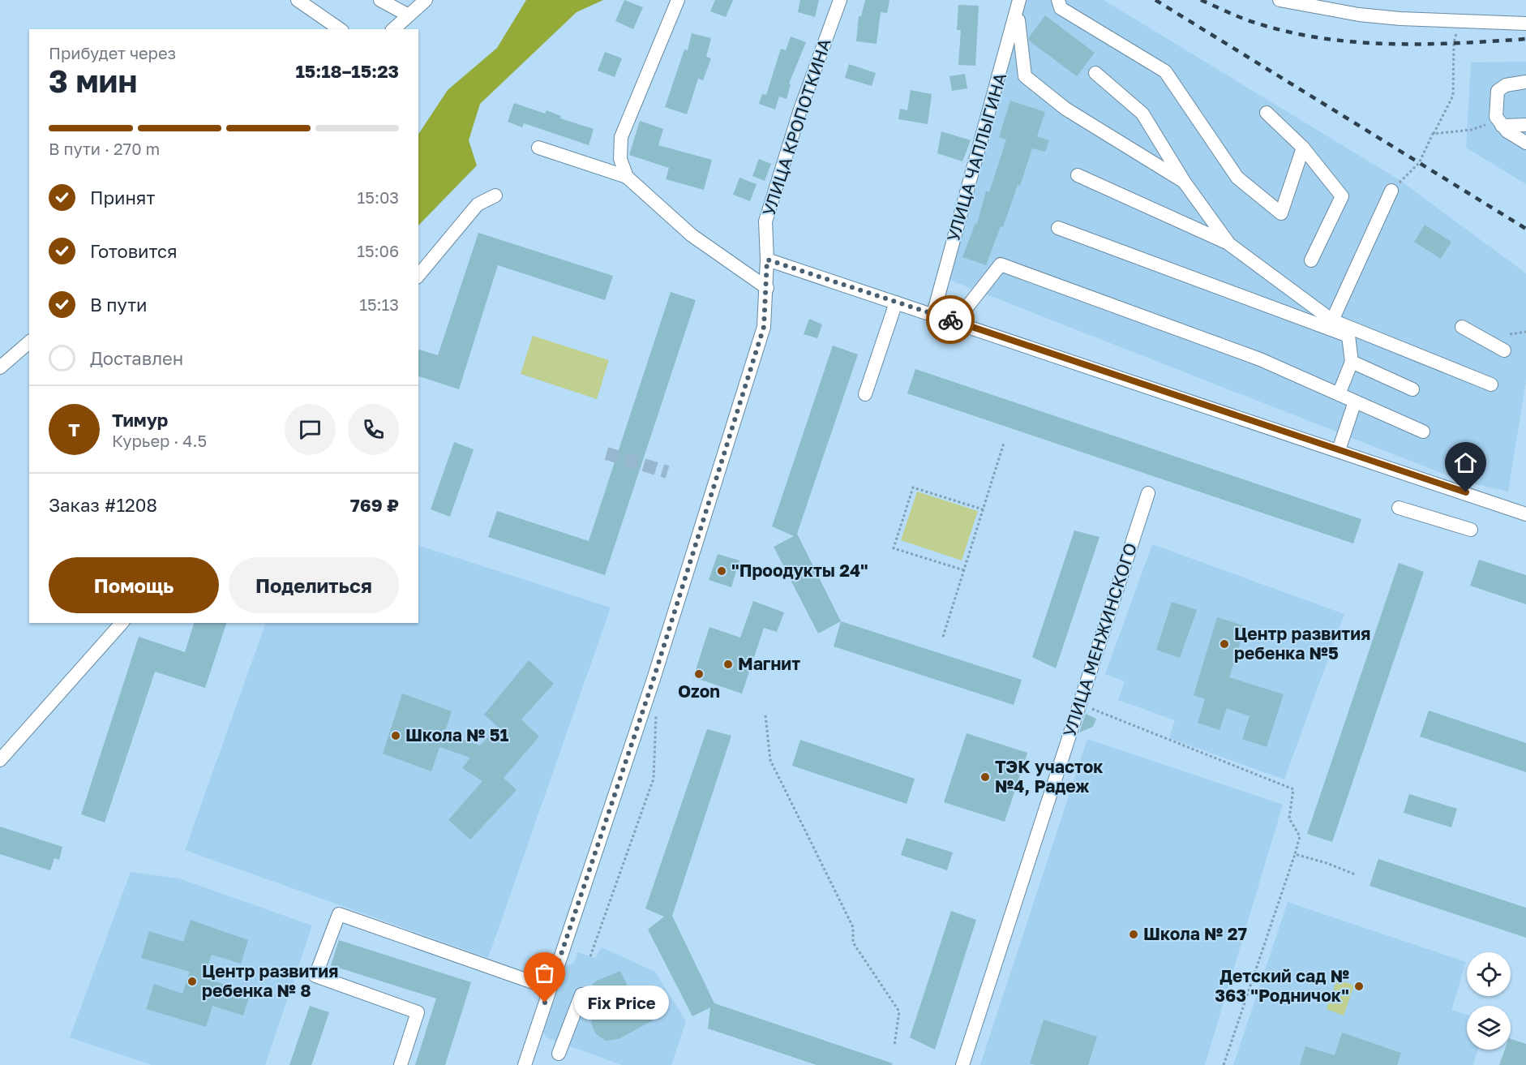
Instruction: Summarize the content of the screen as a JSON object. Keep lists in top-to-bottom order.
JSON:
{
  "streets": {
    "street": ["УЛИЦА КРОПОТКИНА", "УЛИЦА ЧАПЛЫГИНА", "УЛИЦА МЕНЖИНСКОГО"]
  },
  "places": [
    "\"Проодукты 24\"",
    "Центр развития ребенка №5",
    "Магнит",
    "Ozon",
    "Школа № 51",
    "ТЭК участок №4, Радеж",
    "Школа № 27",
    "Центр развития ребенка № 8",
    "Детский сад № 363 \"Родничок\"",
    "Fix Price"
  ],
  "page": {
    "heading": ["3 мин", "Прибудет через", "15:18–15:23"],
    "panel": [
      "Тимур",
      "Курьер · 4.5",
      "Заказ #1208",
      "769 ₽"
    ],
    "bar": "В пути · 270 m",
    "list": [
      ["Принят", "15:03"],
      ["Готовится", "15:06"],
      ["В пути", "15:13"],
      "Доставлен"
    ],
    "round": "Т",
    "buttons": ["Помощь", "Поделиться"],
    "bubble": "Fix Price"
  }
}
